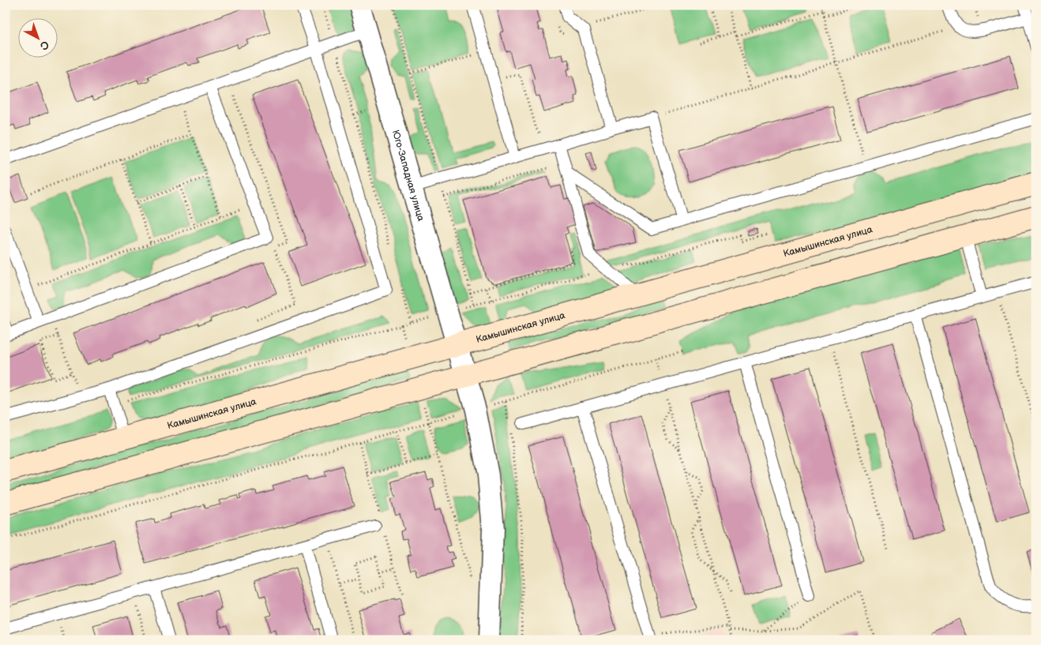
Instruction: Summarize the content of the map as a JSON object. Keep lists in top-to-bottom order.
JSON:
{
  "streets": {
    "street": ["Юго-Западная улица", "Камышинская улица"]
  },
  "crossings": [
    ["Юго-Западная улица", "Камышинская улица"]
  ],
  "north": "bottom right"
}
